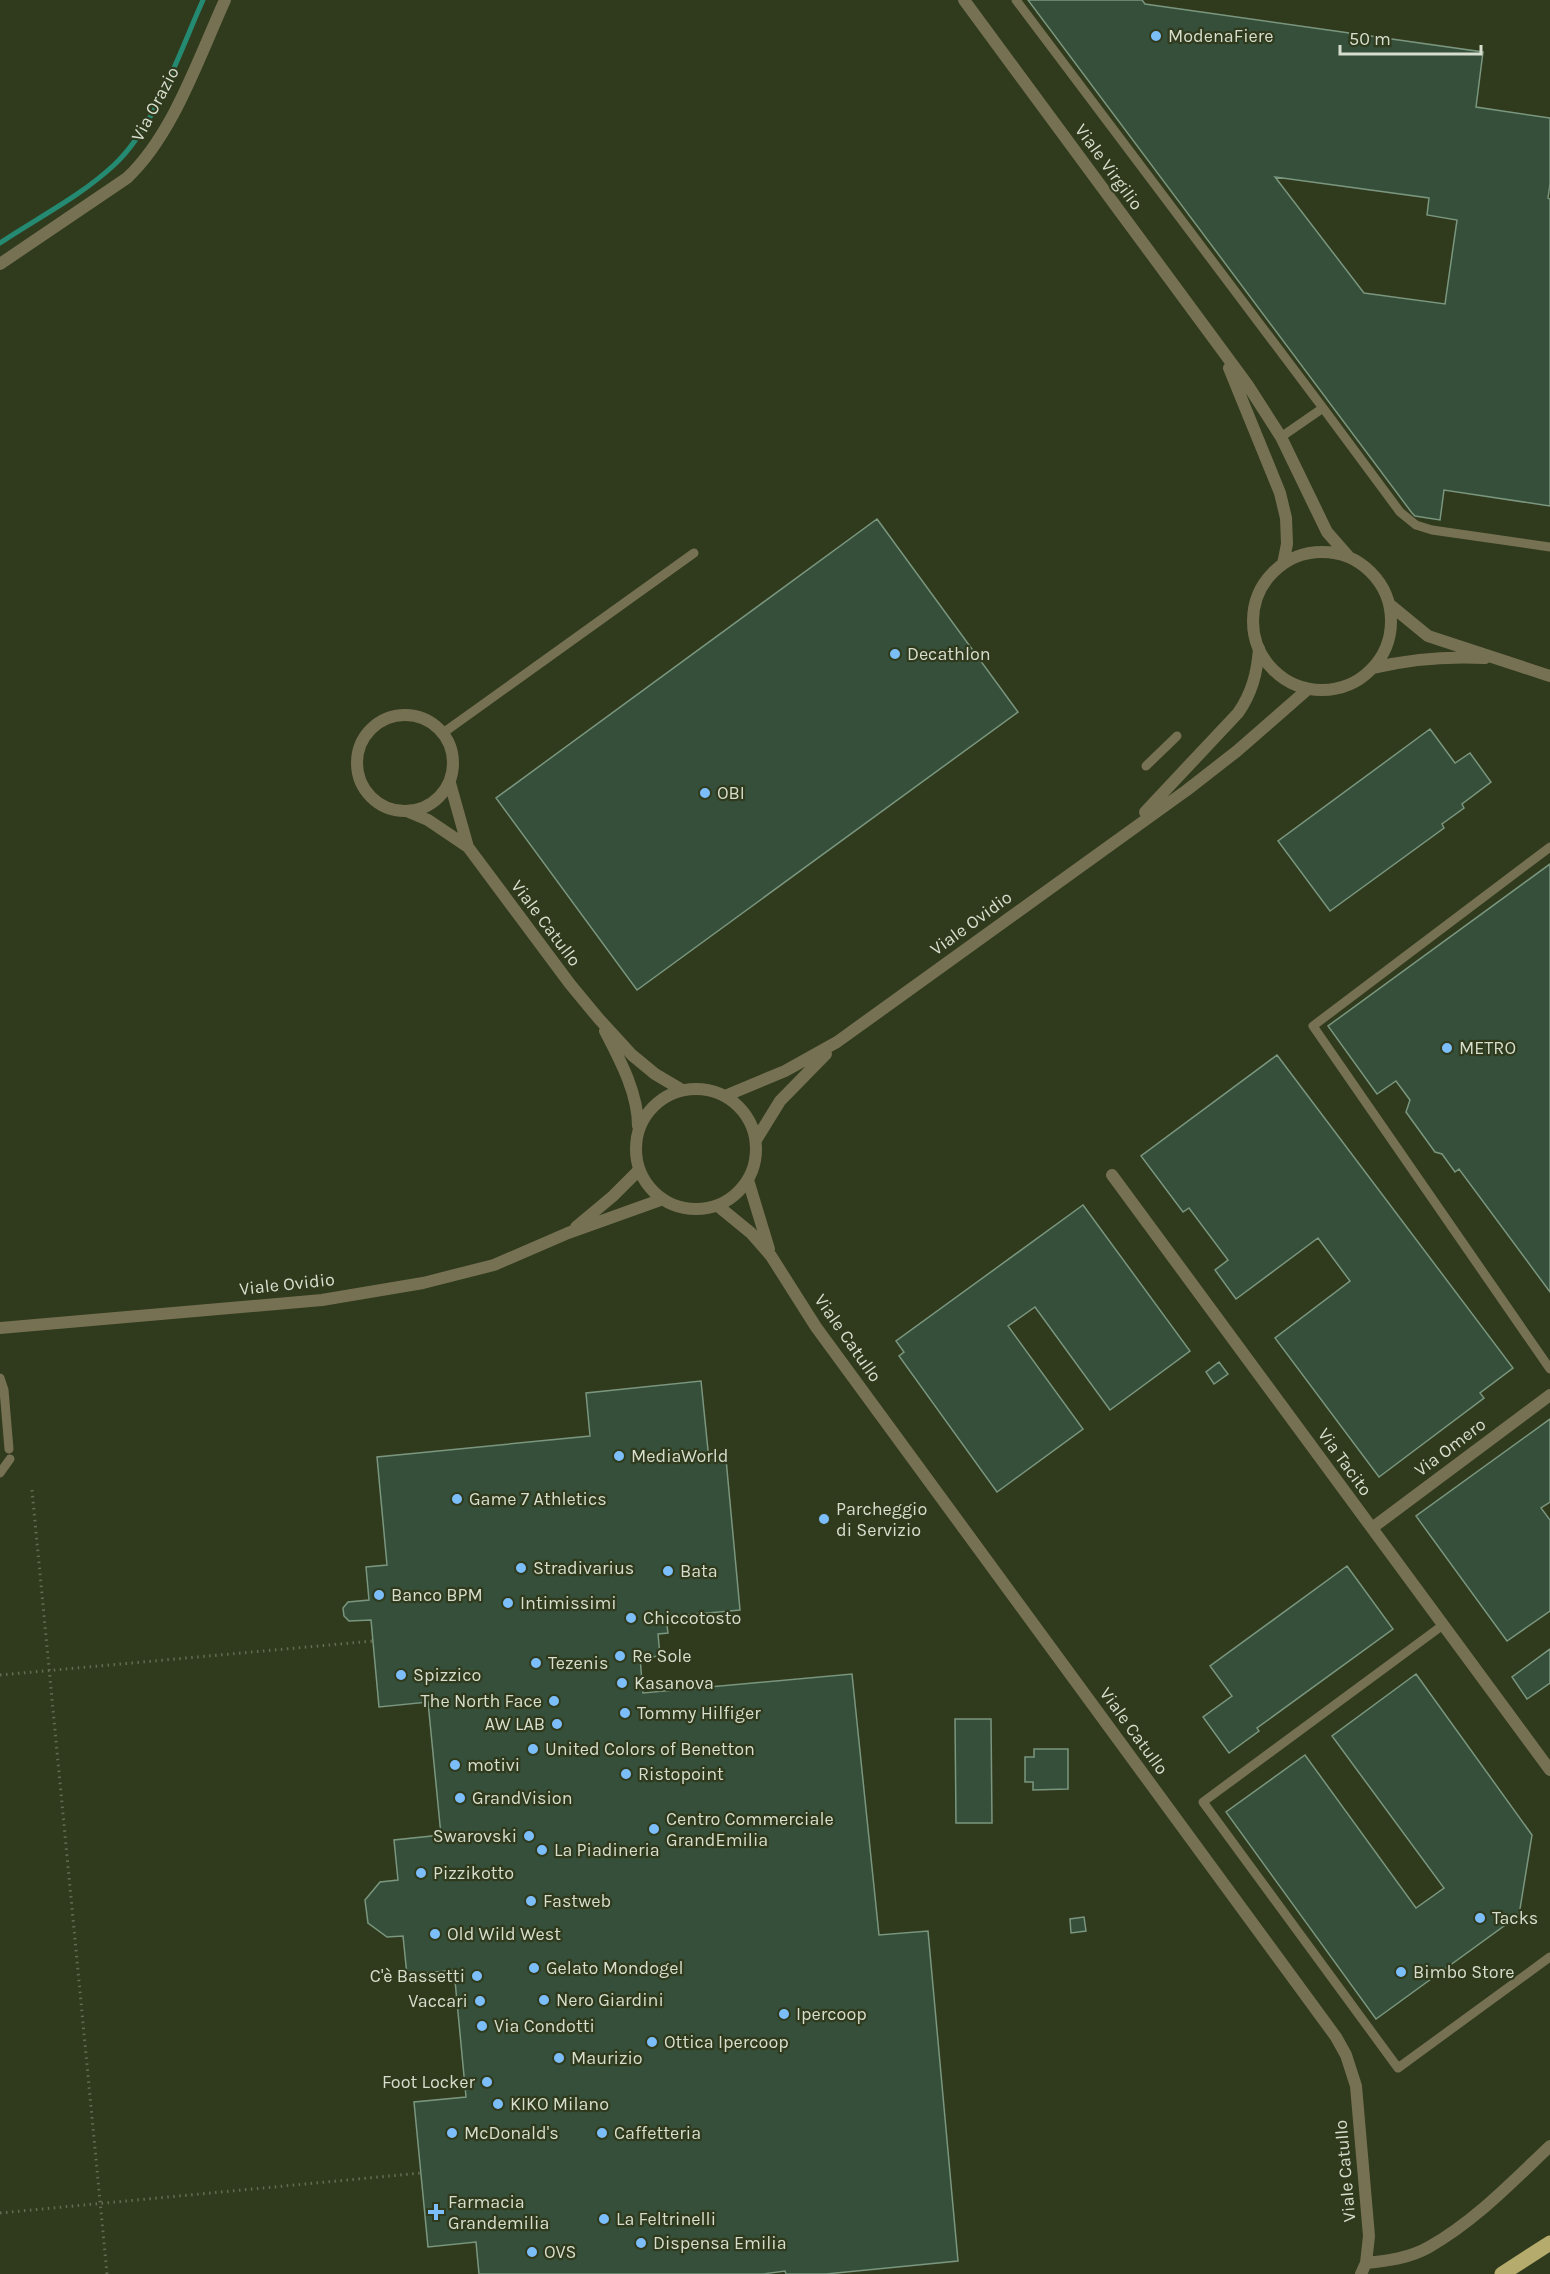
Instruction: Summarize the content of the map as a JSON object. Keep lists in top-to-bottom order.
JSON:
{
  "streets": {
    "street": [
      "Via Orazio",
      "Viale Virgilio",
      "Viale Catullo",
      "Viale Ovidio",
      "Via Omero",
      "Via Tacito"
    ]
  },
  "crossings": [
    ["Viale Virgilio", "Viale Ovidio"],
    ["Viale Catullo", "Viale Ovidio"],
    ["Via Omero", "Via Tacito"]
  ],
  "places": {
    "other": [
      "ModenaFiere",
      "Decathlon",
      "OBI",
      "METRO",
      "MediaWorld",
      "Game 7 Athletics",
      "Parcheggio di Servizio",
      "Stradivarius",
      "Bata",
      "Banco BPM",
      "Intimissimi",
      "Chiccotosto",
      "Re Sole",
      "Tezenis",
      "Spizzico",
      "Kasanova",
      "The North Face",
      "Tommy Hilfiger",
      "AW LAB",
      "United Colors of Benetton",
      "motivi",
      "Ristopoint",
      "GrandVision",
      "Centro Commerciale GrandEmilia",
      "Swarovski",
      "La Piadineria",
      "Pizzikotto",
      "Fastweb",
      "Tacks",
      "Old Wild West",
      "Gelato Mondogel",
      "Bimbo Store",
      "C'è Bassetti",
      "Nero Giardini",
      "Vaccari",
      "Ipercoop",
      "Via Condotti",
      "Ottica Ipercoop",
      "Maurizio",
      "Foot Locker",
      "KIKO Milano",
      "McDonald's",
      "Caffetteria",
      "La Feltrinelli",
      "Dispensa Emilia",
      "OVS"
    ],
    "health": ["Farmacia Grandemilia"]
  },
  "scale_bar": "50 m"
}
